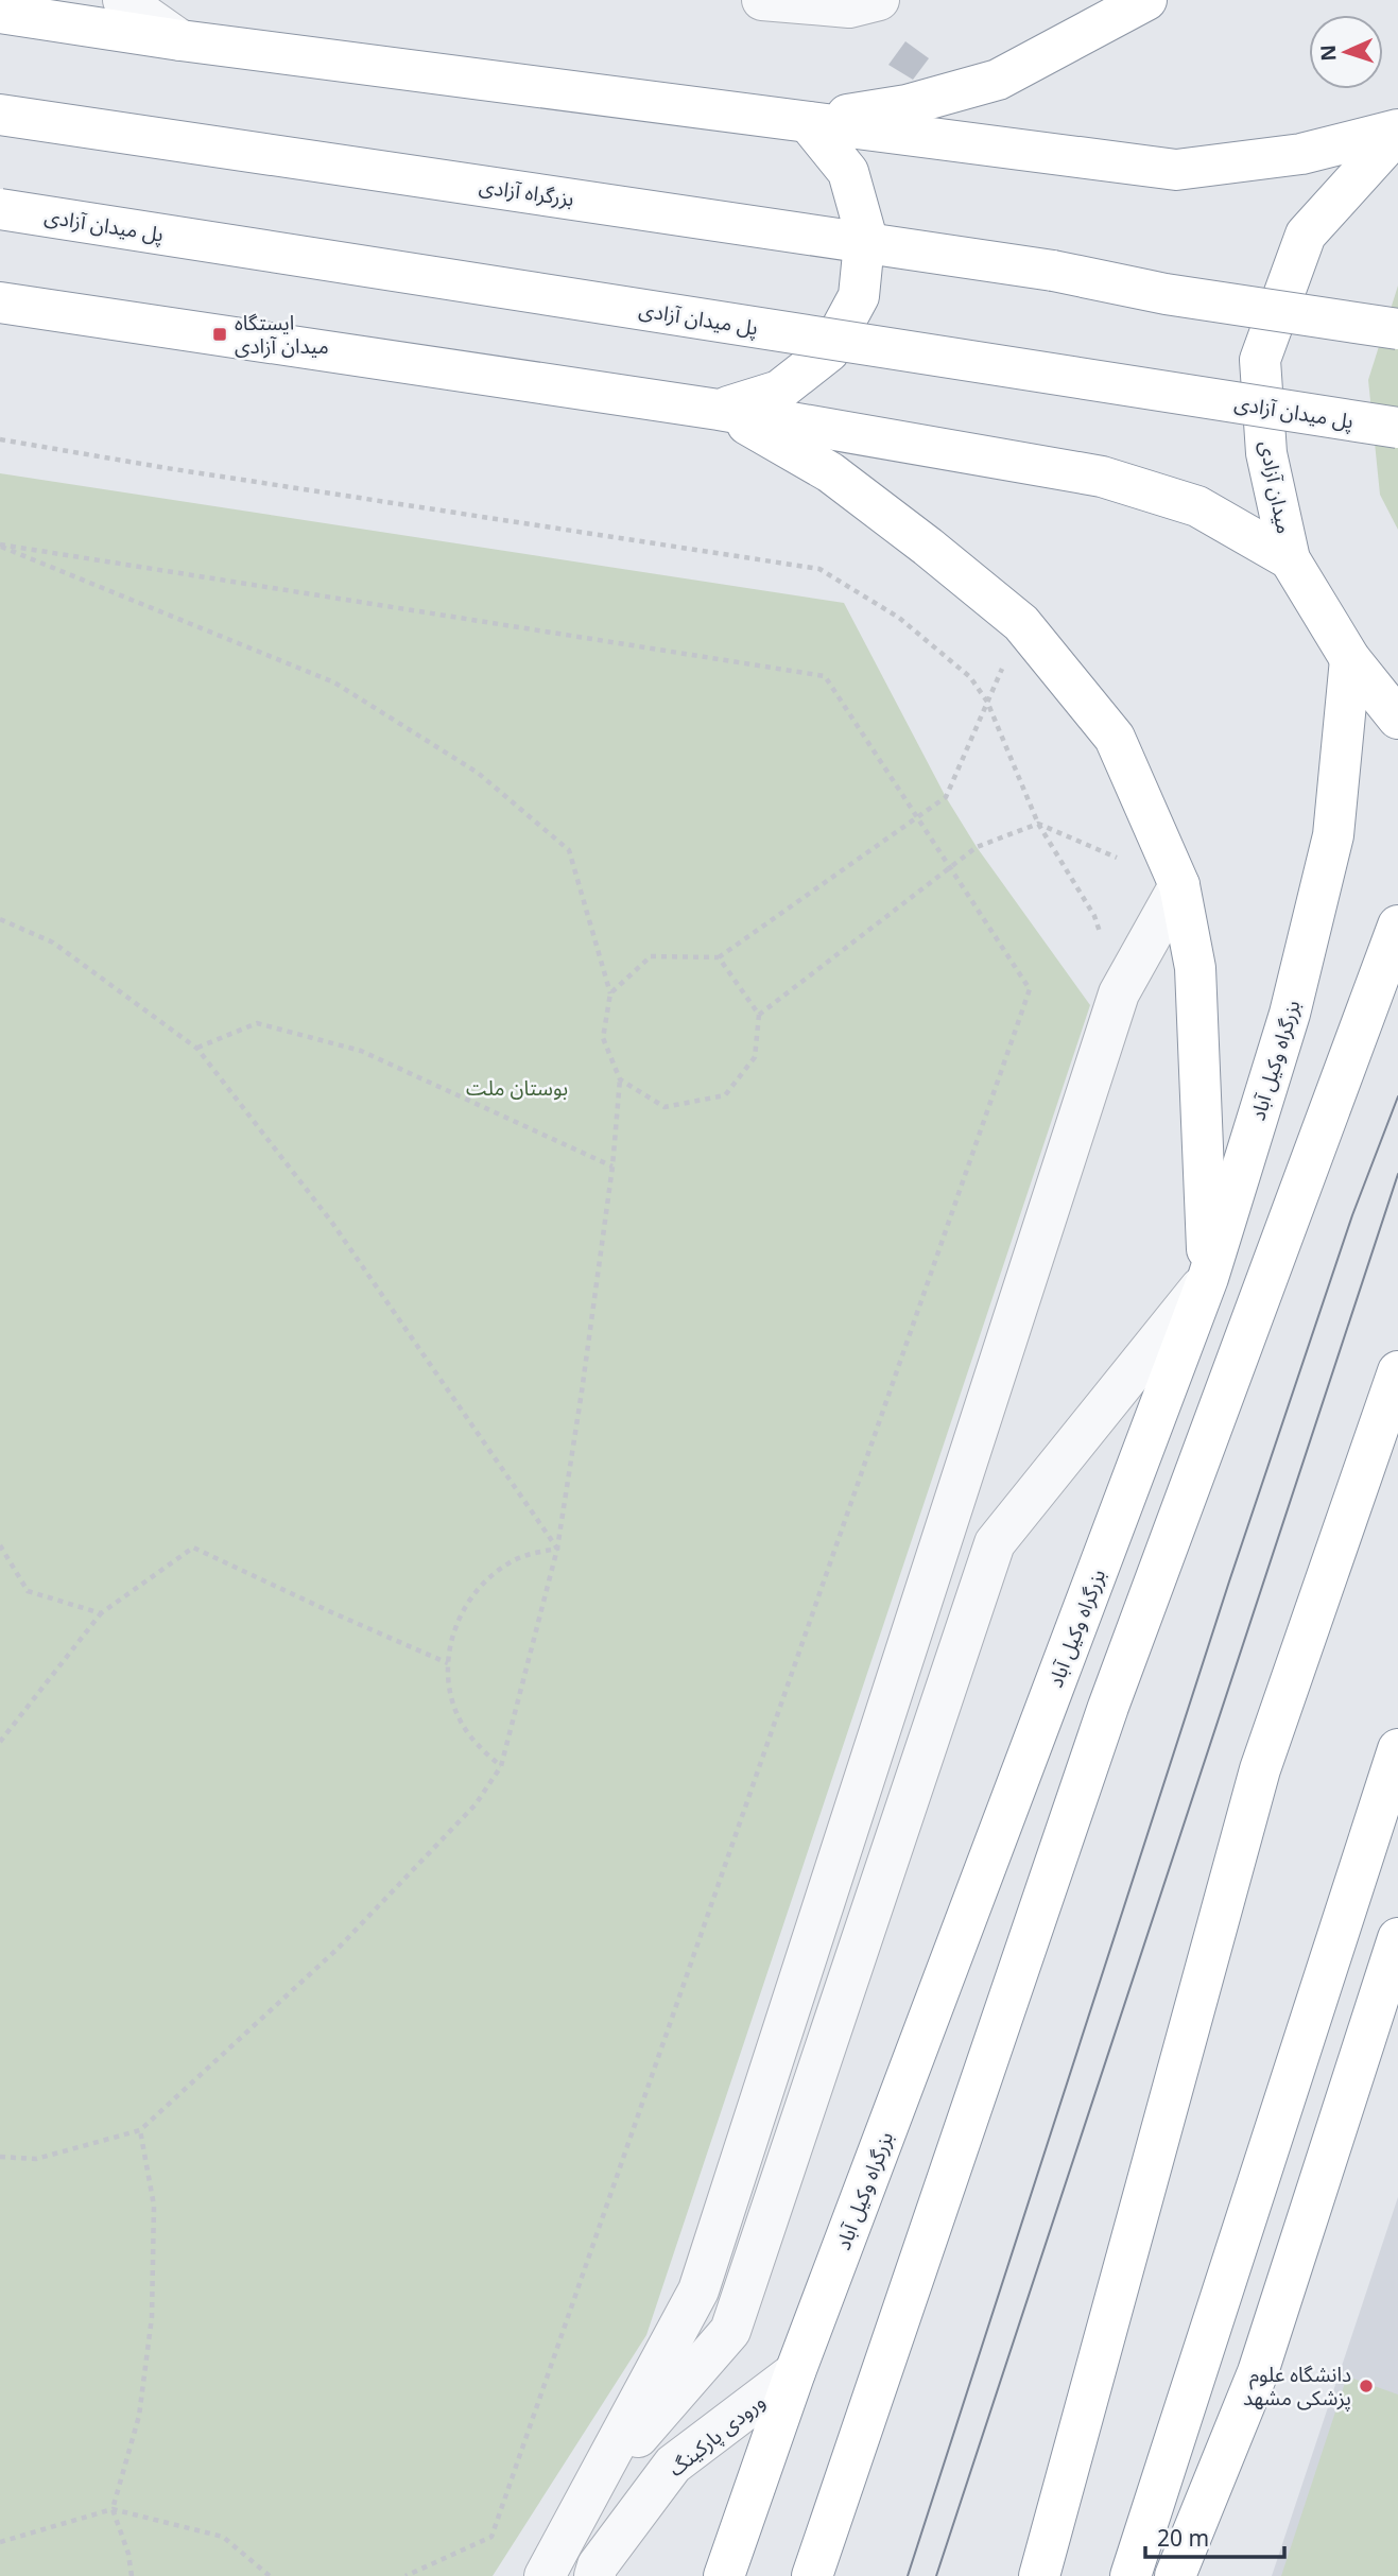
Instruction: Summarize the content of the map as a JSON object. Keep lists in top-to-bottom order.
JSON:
{
  "streets": {
    "highway": [
      "بزرگراه آزادی",
      "پل میدان آزادی",
      "میدان آزادی",
      "بزرگراه وکیل آباد"
    ],
    "street": ["ورودی پارکینگ"]
  },
  "crossings": [
    ["میدان آزادی", "بزرگراه وکیل آباد"],
    ["بزرگراه وکیل آباد", "ورودی پارکینگ"]
  ],
  "parks": ["بوستان ملت"],
  "places": {
    "transit": ["ایستگاه میدان آزادی"],
    "other": ["دانشگاه علوم پزشکی مشهد"]
  },
  "scale_bar": "20 m",
  "north": "left"
}
